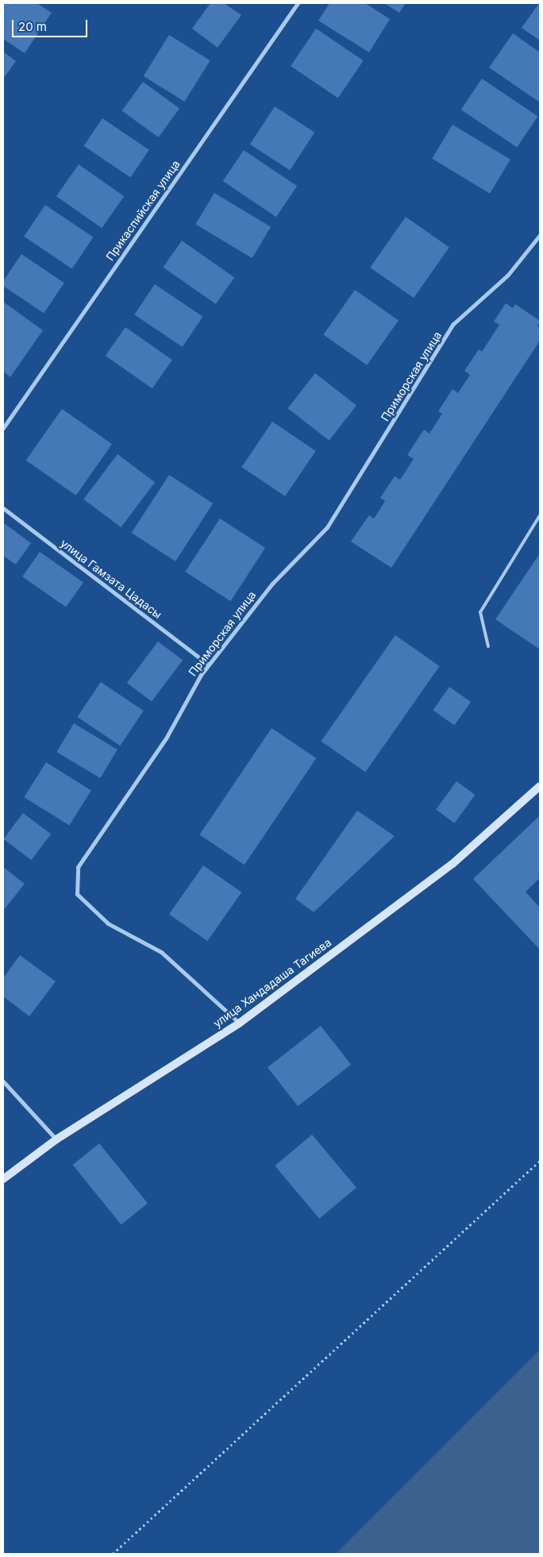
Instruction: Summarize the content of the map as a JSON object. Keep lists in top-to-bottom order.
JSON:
{
  "streets": {
    "street": [
      "Прикаспийская улица",
      "Приморская улица",
      "улица Гамзата Цадасы",
      "улица Хандадаша Тагиева"
    ]
  },
  "crossings": [
    ["Приморская улица", "улица Гамзата Цадасы"],
    ["Приморская улица", "улица Хандадаша Тагиева"]
  ],
  "scale_bar": "20 m"
}
